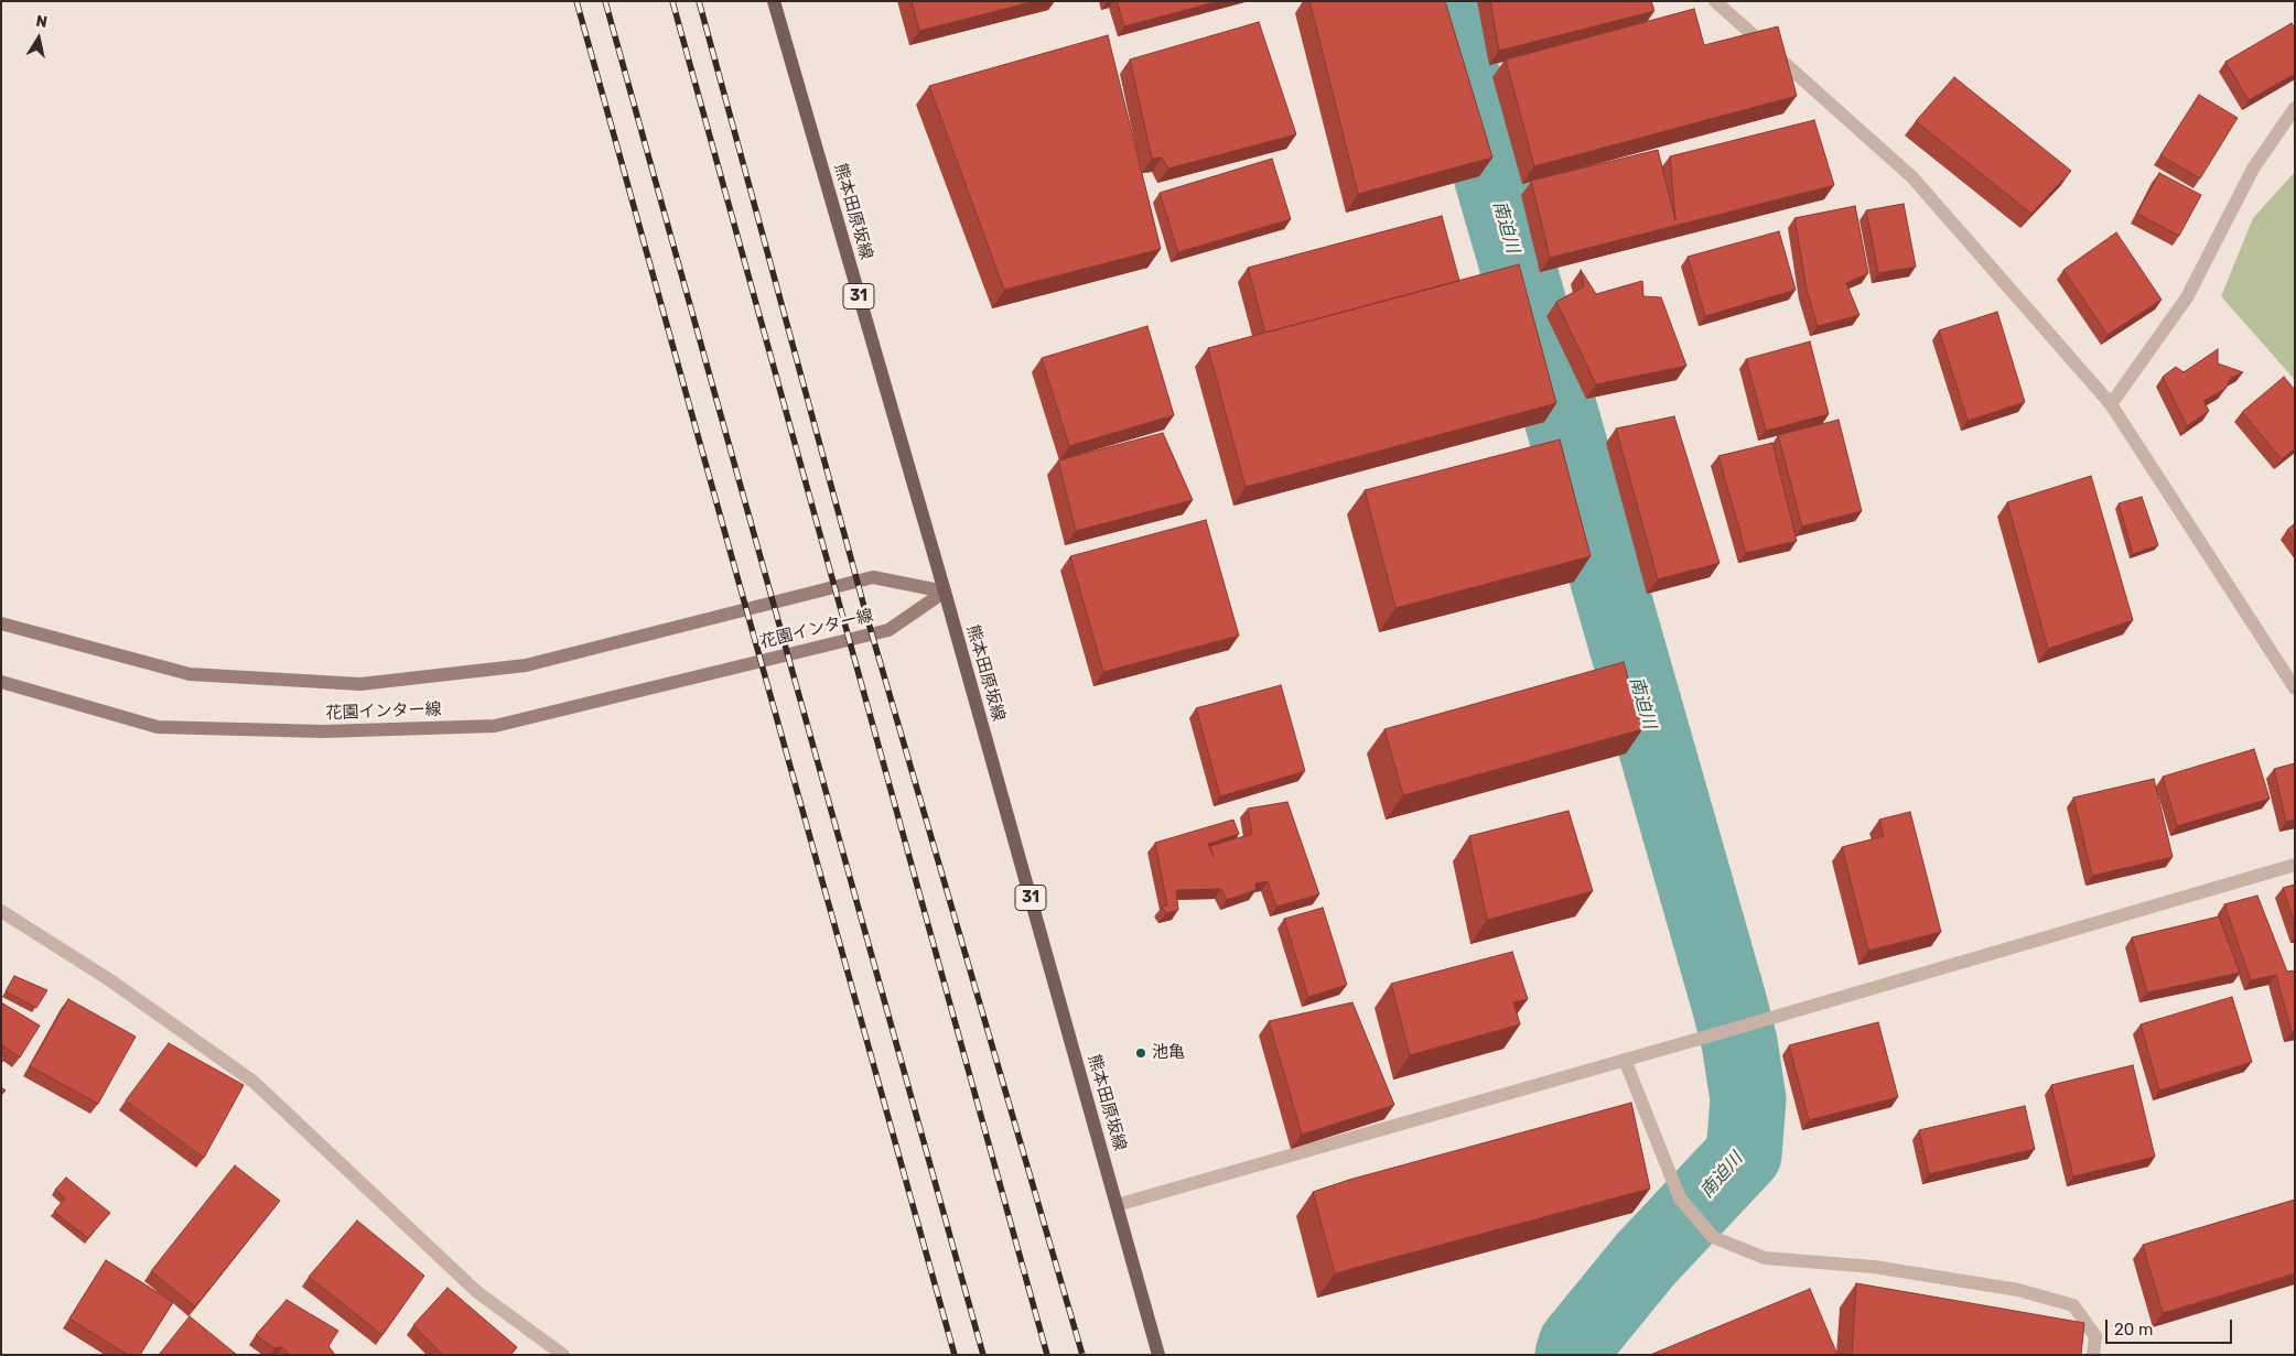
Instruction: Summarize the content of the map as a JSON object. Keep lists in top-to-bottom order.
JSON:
{
  "streets": {
    "main road": ["熊本田原坂線", "31", "花園インター線"]
  },
  "crossings": [
    ["熊本田原坂線", "花園インター線"]
  ],
  "water": ["南迫川"],
  "places": ["池亀"],
  "scale_bar": "20 m",
  "north": "top"
}
